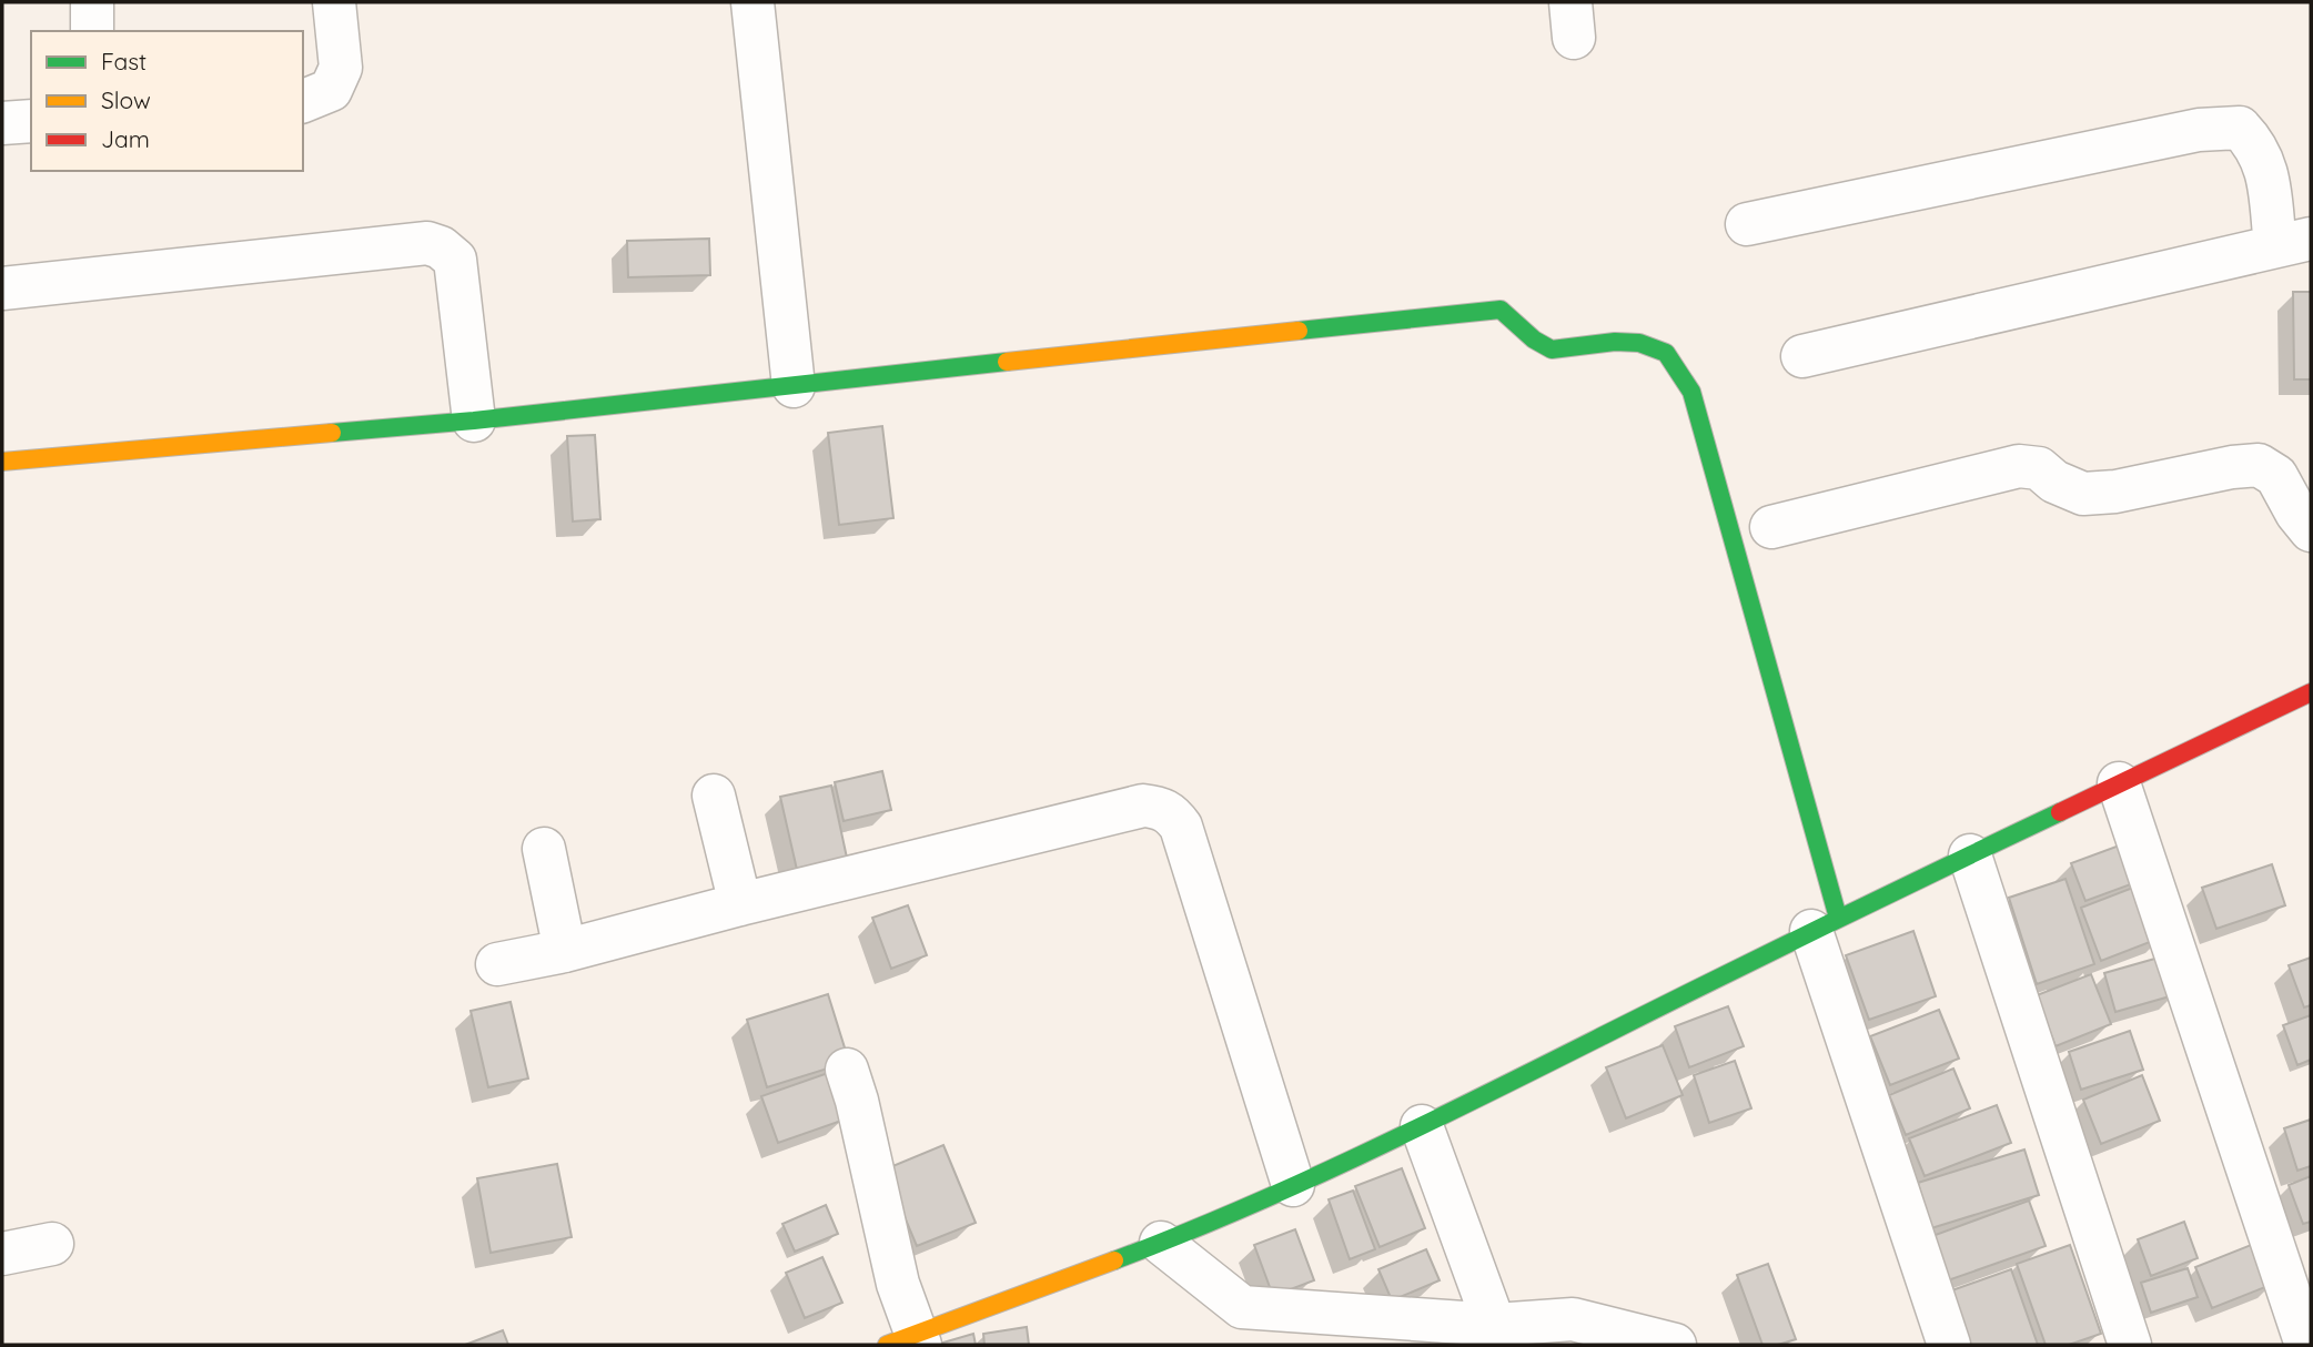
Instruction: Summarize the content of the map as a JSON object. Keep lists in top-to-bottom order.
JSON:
{
  "legend": ["Fast", "Slow", "Jam"]
}
